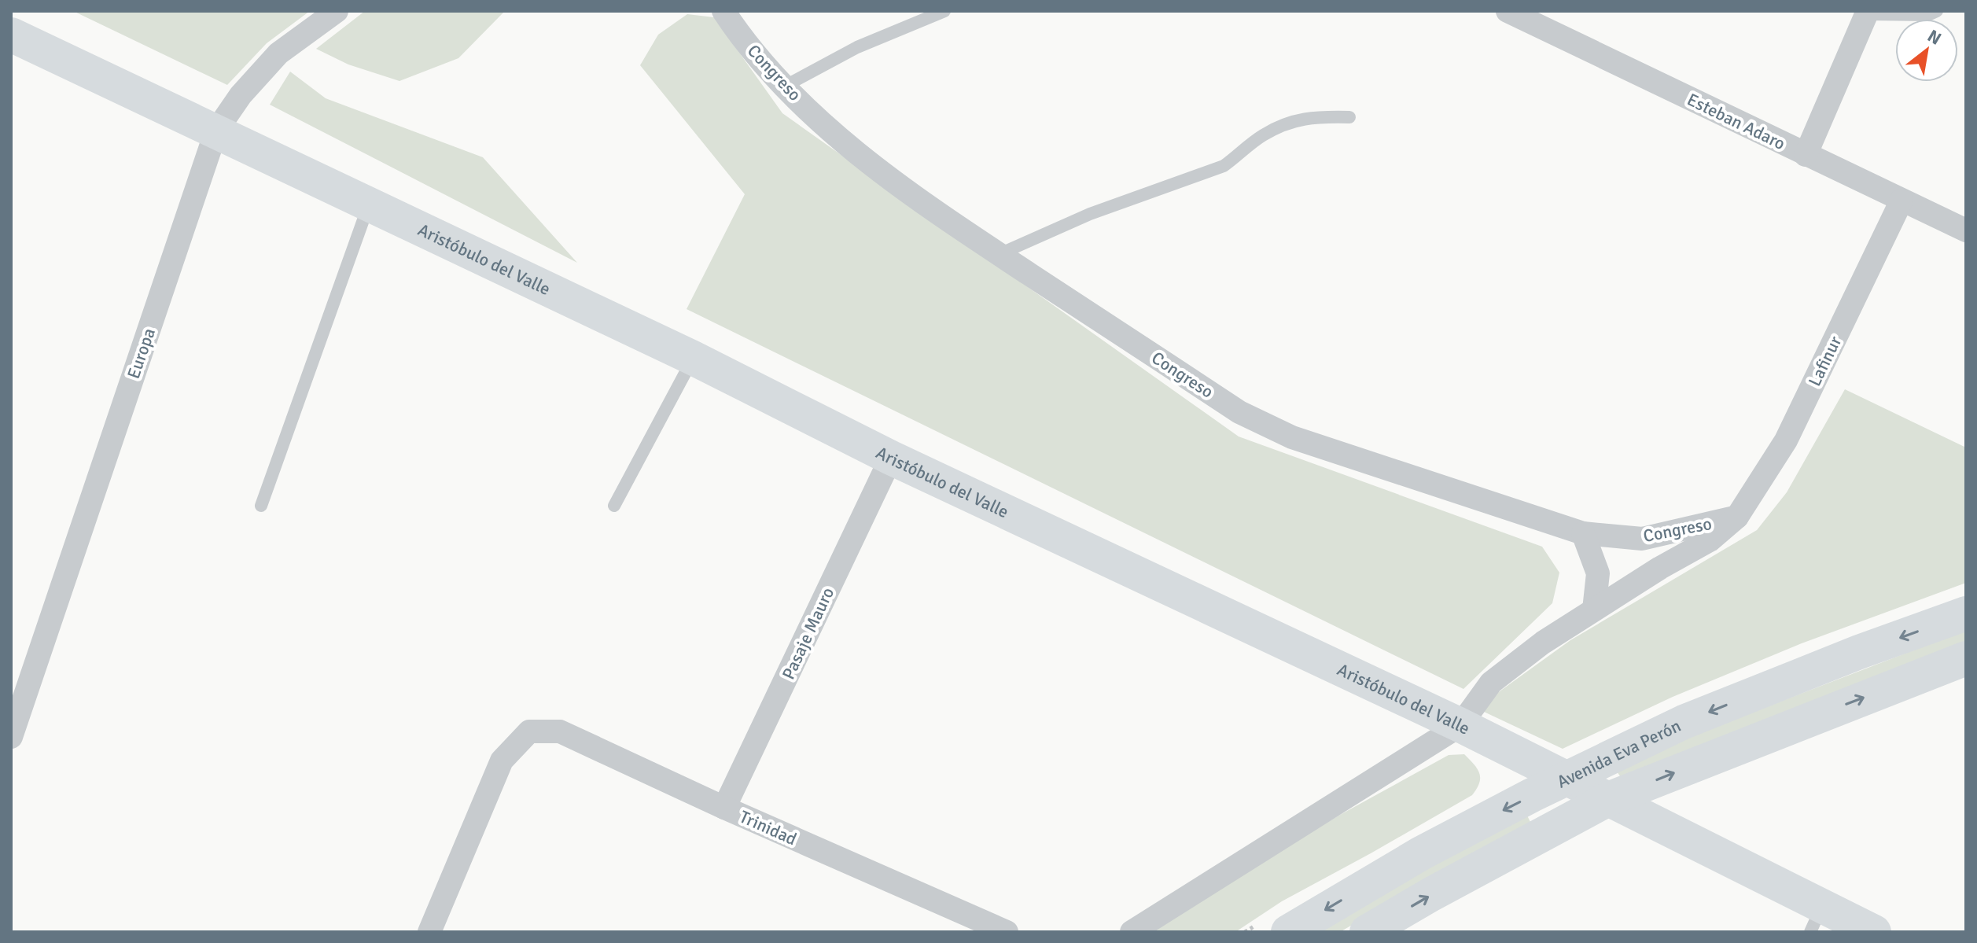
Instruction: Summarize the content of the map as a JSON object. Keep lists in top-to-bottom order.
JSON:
{
  "streets": {
    "main road": ["Aristóbulo del Valle", "Avenida Eva Perón"],
    "street": [
      "Congreso",
      "Esteban Adaro",
      "Europa",
      "Lafinur",
      "Pasaje Mauro",
      "Trinidad"
    ]
  },
  "crossings": [
    ["Congreso", "Lafinur"],
    ["Esteban Adaro", "Lafinur"],
    ["Aristóbulo del Valle", "Europa"],
    ["Aristóbulo del Valle", "Pasaje Mauro"],
    ["Aristóbulo del Valle", "Avenida Eva Perón"],
    ["Pasaje Mauro", "Trinidad"]
  ],
  "north": "top right"
}
